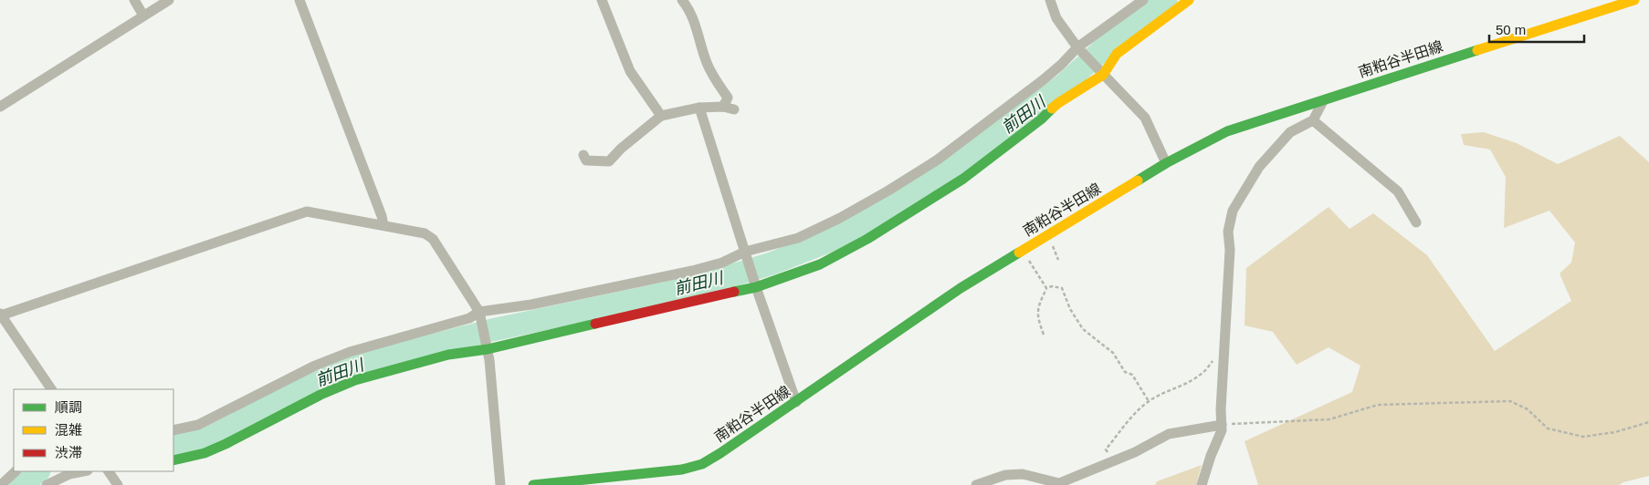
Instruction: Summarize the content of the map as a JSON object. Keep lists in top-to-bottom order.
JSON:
{
  "streets": {
    "main road": ["南粕谷半田線"]
  },
  "water": ["前田川"],
  "legend": ["順調", "混雑", "渋滞"],
  "scale_bar": "50 m"
}
